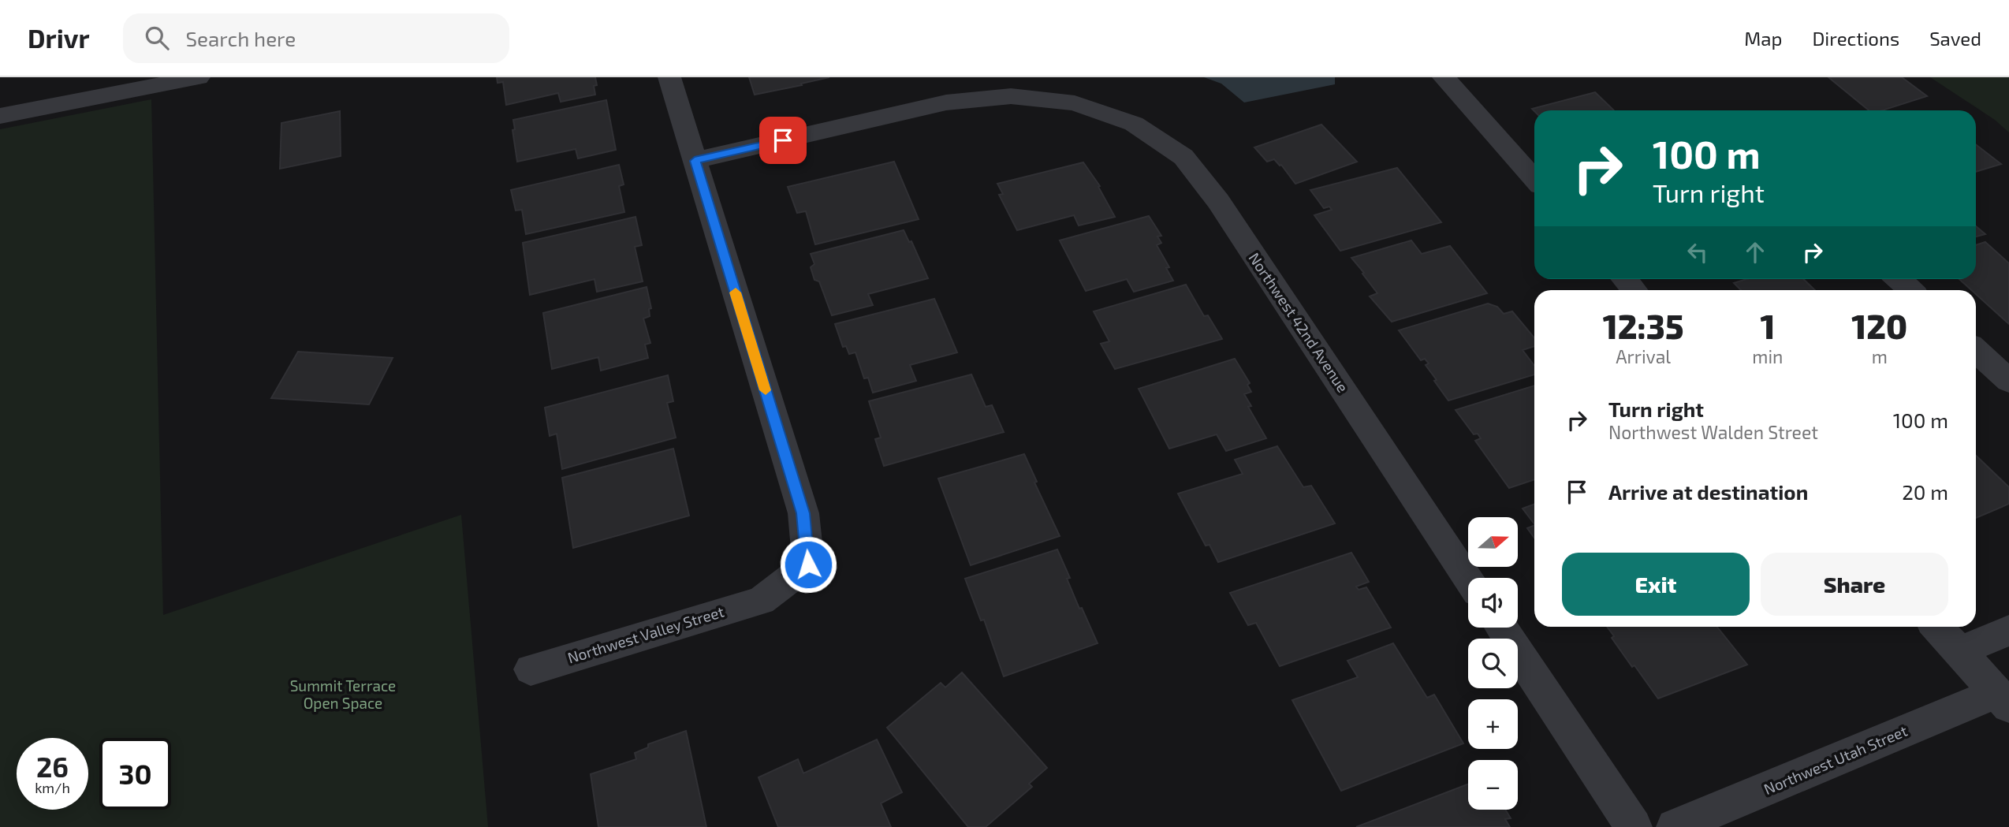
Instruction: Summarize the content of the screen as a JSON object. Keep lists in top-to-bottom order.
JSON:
{
  "streets": {
    "street": ["Northwest 42nd Avenue", "Northwest Valley Street", "Northwest Utah Street"]
  },
  "crossings": [
    ["Northwest 42nd Avenue", "Northwest Valley Street"]
  ],
  "parks": ["Summit Terrace Open Space"],
  "north": "right",
  "page": {
    "header": "Drivr",
    "search": "Search here",
    "nav": ["Map", "Directions", "Saved"],
    "turn": ["100 m", "Turn right"],
    "eta": [
      "12:35",
      "Arrival",
      "1",
      "min",
      "120",
      "m"
    ],
    "list": [
      {
        "name": "Turn right",
        "note": "Northwest Walden Street",
        "value": "100 m"
      },
      {
        "name": "Arrive at destination",
        "value": "20 m"
      }
    ],
    "map_buttons": ["+", "−"],
    "buttons": ["Exit", "Share"],
    "speed": "26 km/h",
    "limit": "30"
  }
}
